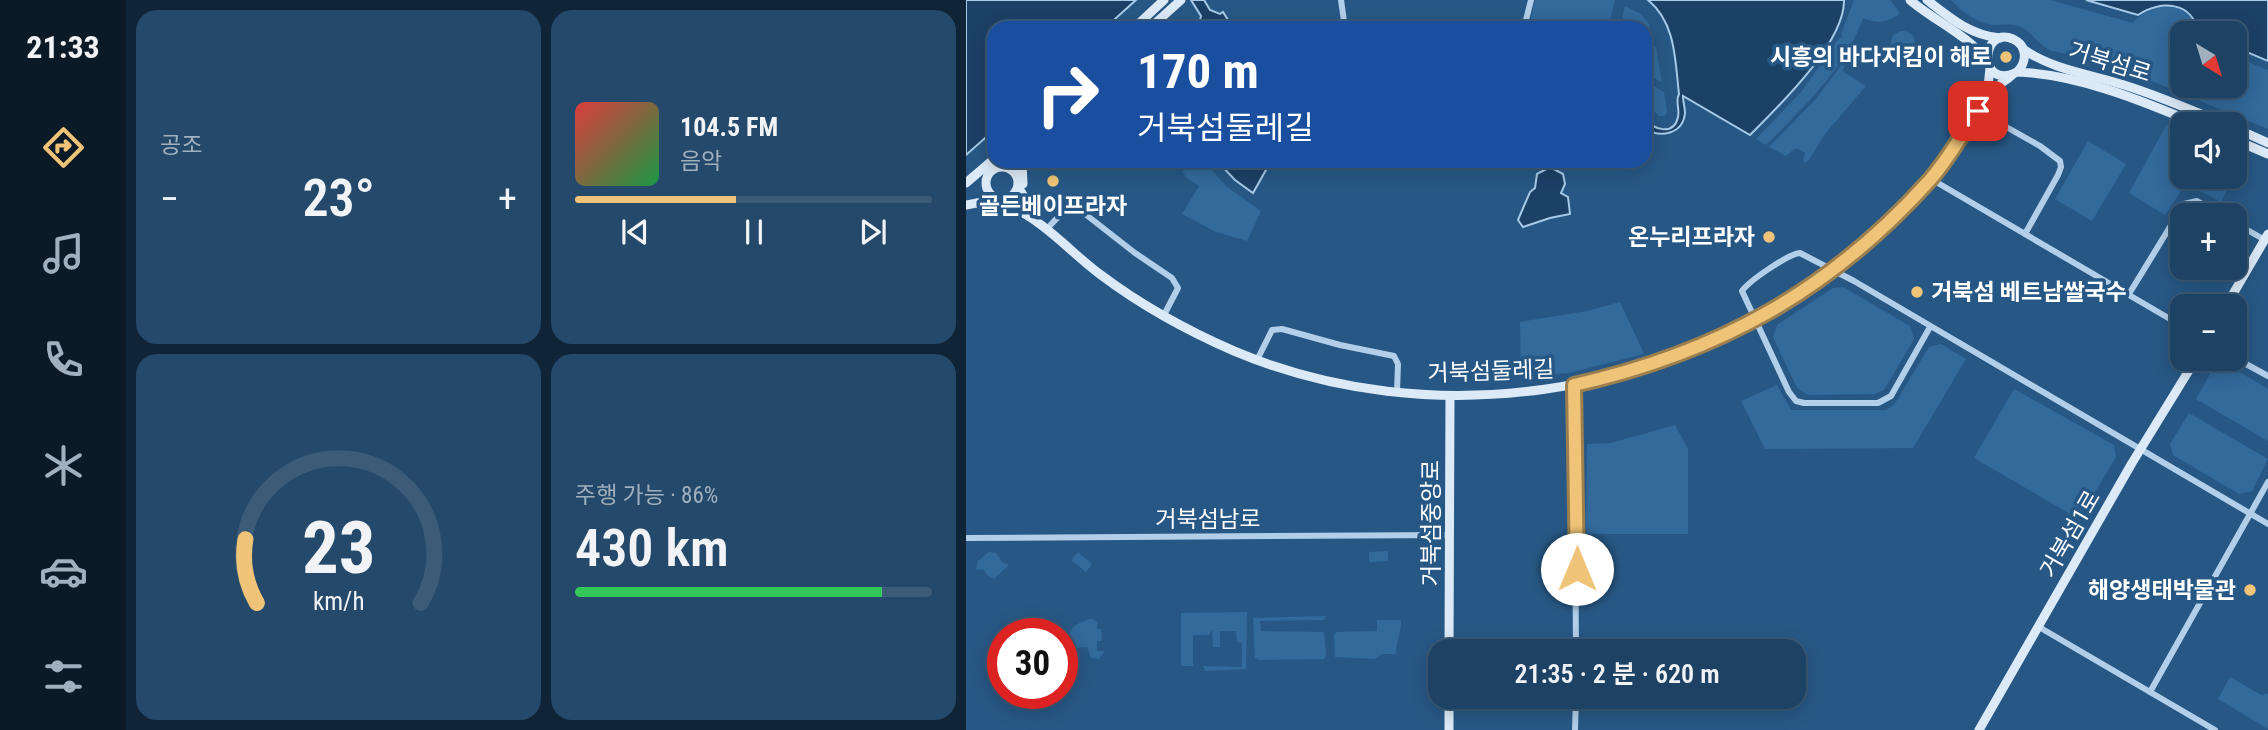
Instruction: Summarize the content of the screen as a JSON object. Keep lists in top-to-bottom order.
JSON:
{
  "streets": {
    "street": [
      "거북섬로",
      "거북섬둘레길",
      "거북섬남로",
      "거북섬중앙로",
      "거북섬1로"
    ]
  },
  "crossings": [
    ["거북섬둘레길", "거북섬중앙로"],
    ["거북섬남로", "거북섬중앙로"]
  ],
  "places": [
    "시흥의 바다지킴이 해로",
    "골든베이프라자",
    "온누리프라자",
    "거북섬 베트남쌀국수",
    "해양생태박물관"
  ],
  "north": "bottom right",
  "page": {
    "tabs": "21:33",
    "tile": [
      "공조",
      ["주행 가능 · 86%", "430 km"]
    ],
    "map_buttons": ["+", "−"],
    "turn": ["170 m", "거북섬둘레길"],
    "song": ["104.5 FM", "음악"],
    "heat": ["−", "23°", "+"],
    "limit": "30",
    "trip": "21:35 · 2 분 · 620 m",
    "gauge": ["23", "km/h"]
  }
}
